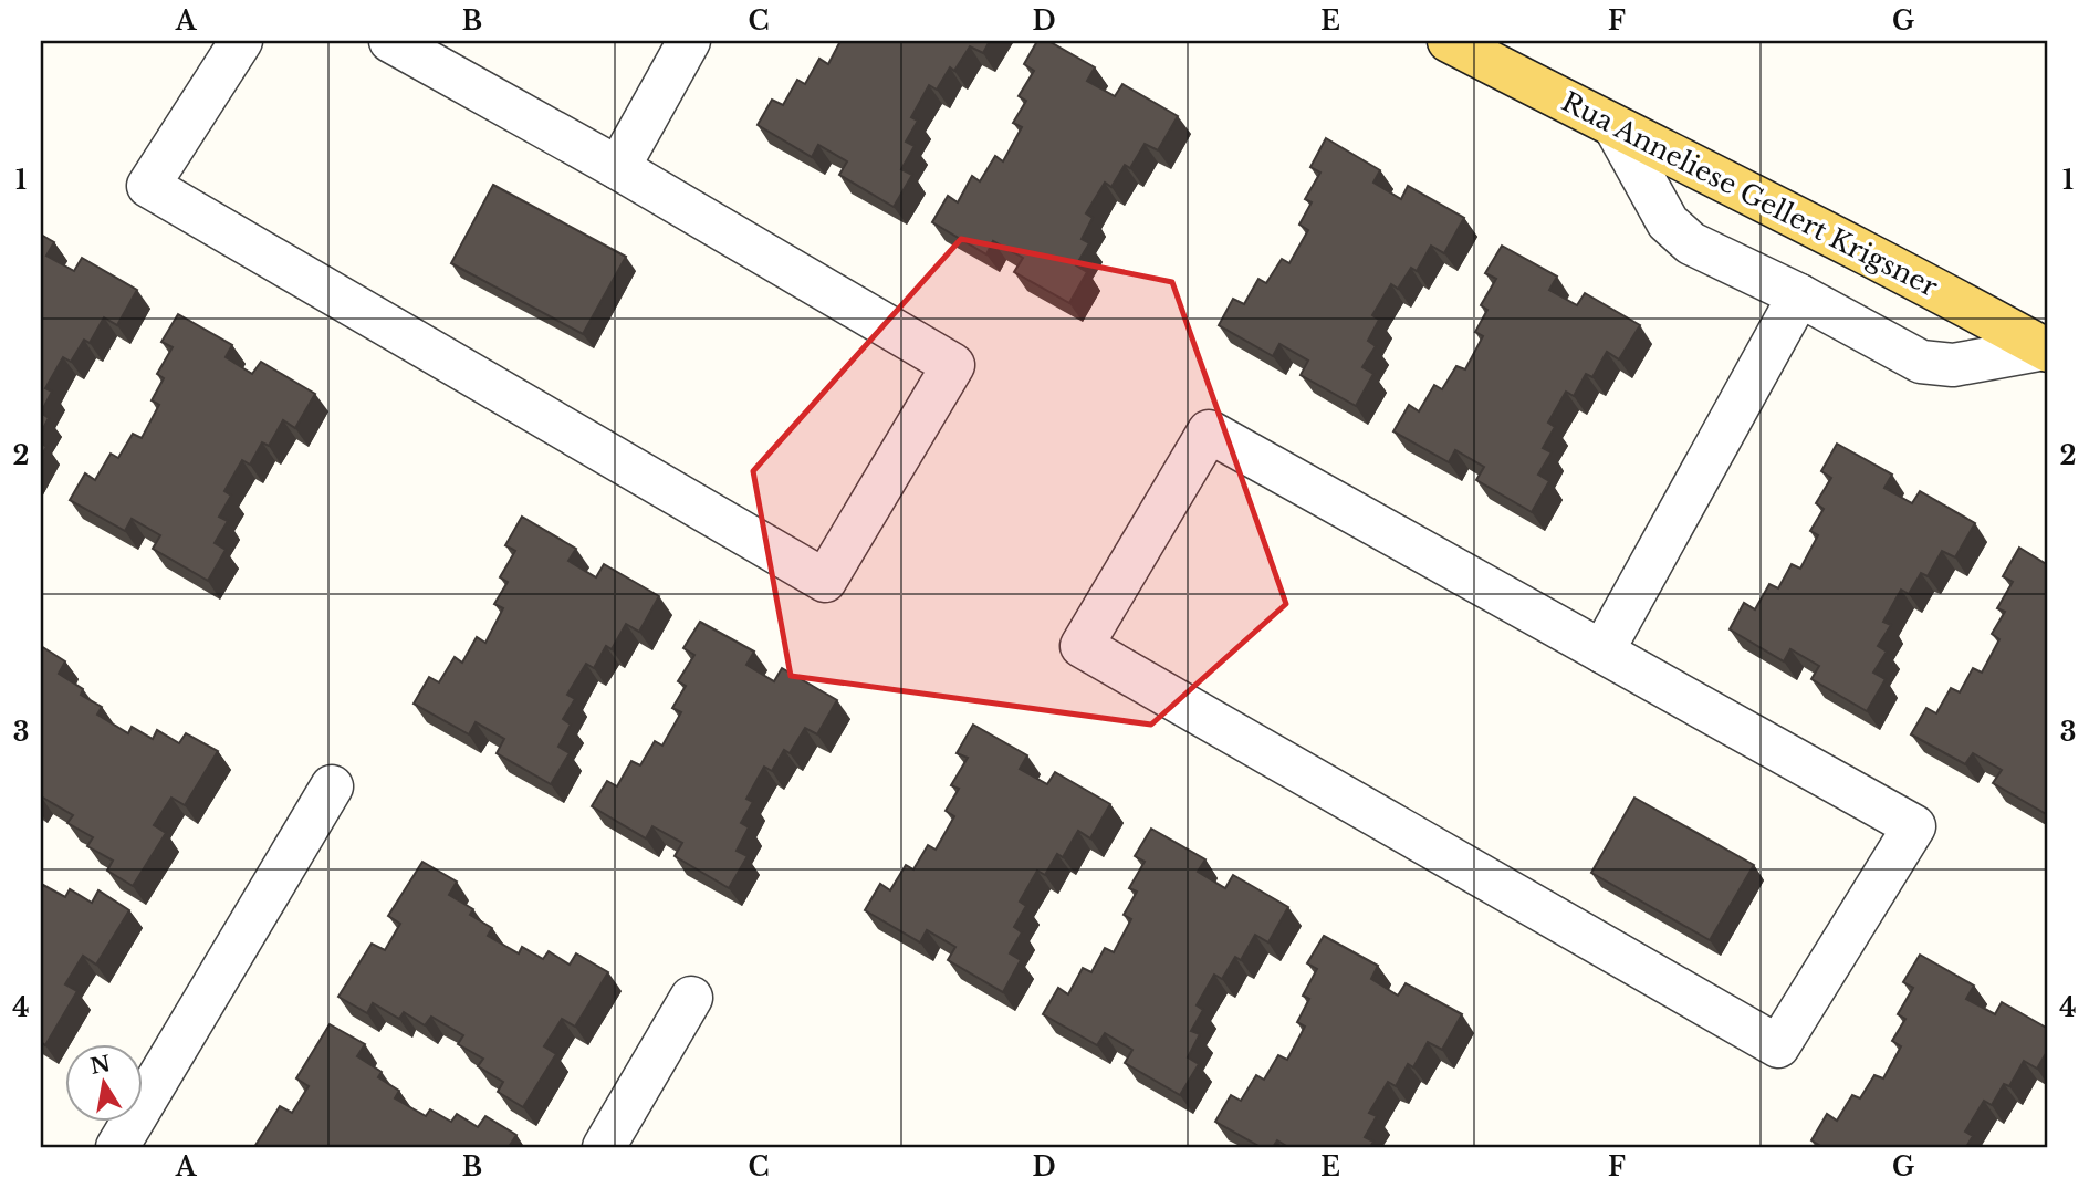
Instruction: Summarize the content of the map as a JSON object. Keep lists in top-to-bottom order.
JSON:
{
  "streets": {
    "main road": ["Rua Anneliese Gellert Krigsner"]
  },
  "north": "top",
  "grid": {
    "columns": [
      "A",
      "B",
      "C",
      "D",
      "E",
      "F",
      "G"
    ],
    "rows": [
      "1",
      "2",
      "3",
      "4"
    ]
  }
}
